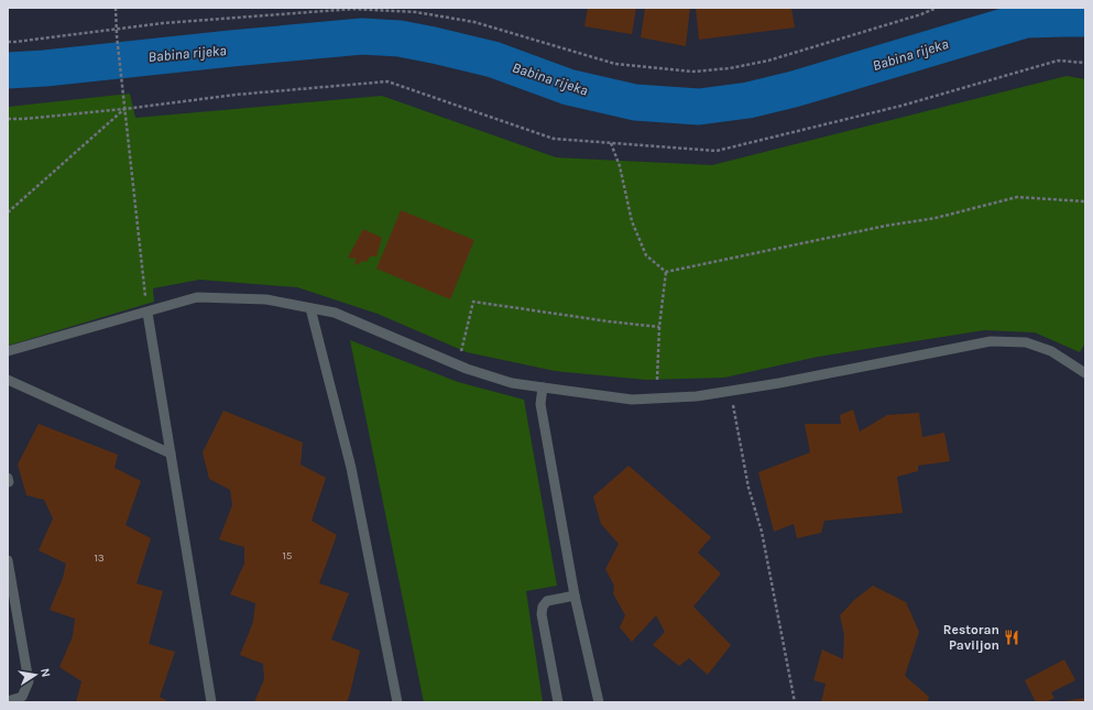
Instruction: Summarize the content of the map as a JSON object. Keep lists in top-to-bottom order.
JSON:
{
  "water": ["Babina rijeka"],
  "places": {
    "restaurant": ["Restoran Paviljon"]
  },
  "house_numbers": ["15", "13"],
  "north": "right"
}
